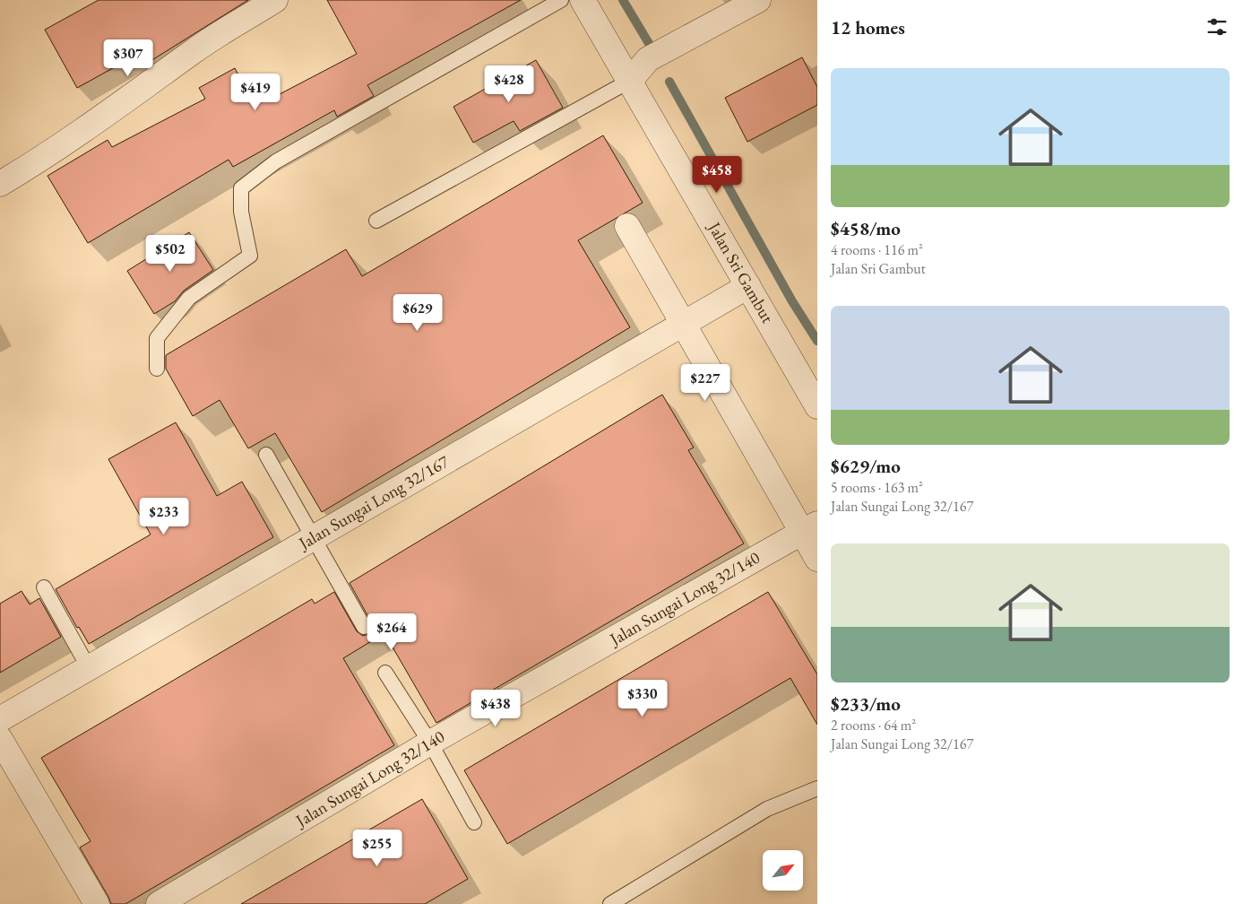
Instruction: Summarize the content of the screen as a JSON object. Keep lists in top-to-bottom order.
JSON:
{
  "streets": {
    "street": ["Jalan Sri Gambut", "Jalan Sungai Long 32/167", "Jalan Sungai Long 32/140"]
  },
  "crossings": [
    ["Jalan Sri Gambut", "Jalan Sungai Long 32/167"]
  ],
  "north": "top right",
  "page": {
    "heading": "12 homes",
    "price": [
      "$307",
      "$428",
      "$419",
      "$458",
      "$502",
      "$629",
      "$227",
      "$233",
      "$264",
      "$330",
      "$438",
      "$255"
    ],
    "list": [
      {
        "name": "$458/mo",
        "note": "4 rooms · 116 m² · Jalan Sri Gambut"
      },
      {
        "name": "$629/mo",
        "note": "5 rooms · 163 m² · Jalan Sungai Long 32/167"
      },
      {
        "name": "$233/mo",
        "note": "2 rooms · 64 m² · Jalan Sungai Long 32/167"
      }
    ]
  }
}
